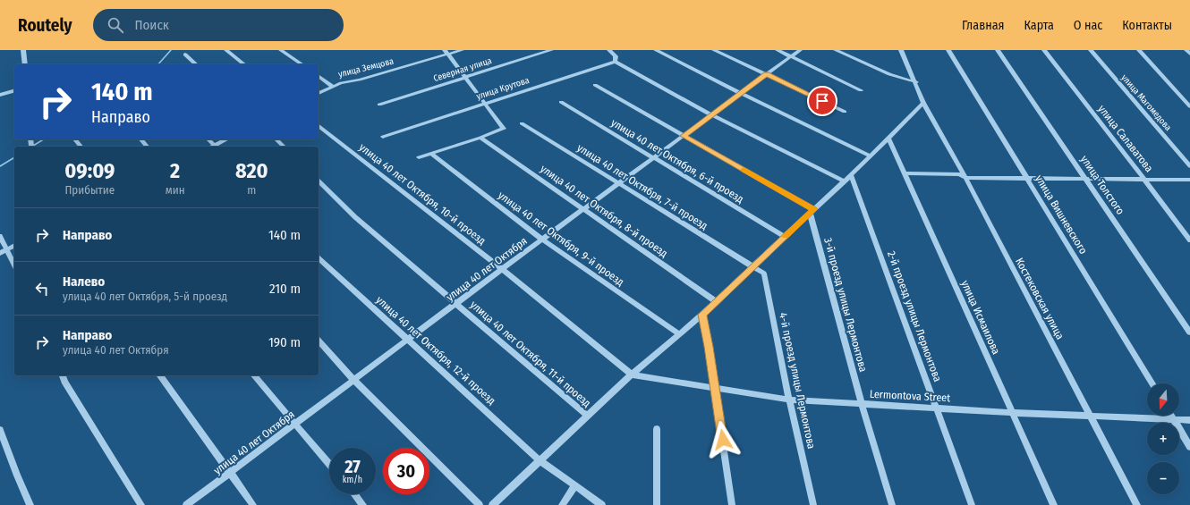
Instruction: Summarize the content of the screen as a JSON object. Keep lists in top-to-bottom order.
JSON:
{
  "streets": {
    "street": [
      "улица Земцова",
      "Северная улица",
      "улица Крутова",
      "улица Магомедова",
      "улица Салаватова",
      "улица 40 лет Октября, 6-й проезд",
      "улица Толстого",
      "улица 40 лет Октября, 7-й проезд",
      "улица 40 лет Октября, 10-й проезд",
      "улица 40 лет Октября, 8-й проезд",
      "улица Вишневского",
      "улица 40 лет Октября, 9-й проезд",
      "улица 40 лет Октября",
      "Костековская улица",
      "3-й проезд улицы Лермонтова",
      "2-й проезд улицы Лермонтова",
      "улица Исмаилова",
      "улица 40 лет Октября, 12-й проезд",
      "улица 40 лет Октября, 11-й проезд",
      "4-й проезд улицы Лермонтова",
      "Lermontova Street"
    ]
  },
  "crossings": [
    ["улица 40 лет Октября, 6-й проезд", "улица 40 лет Октября"],
    ["улица 40 лет Октября, 7-й проезд", "улица 40 лет Октября"],
    ["улица 40 лет Октября, 7-й проезд", "4-й проезд улицы Лермонтова"],
    ["улица 40 лет Октября, 10-й проезд", "улица 40 лет Октября"],
    ["улица 40 лет Октября, 10-й проезд", "Lermontova Street"],
    ["улица 40 лет Октября, 8-й проезд", "улица 40 лет Октября"],
    ["улица 40 лет Октября, 9-й проезд", "улица 40 лет Октября"],
    ["улица 40 лет Октября", "улица 40 лет Октября, 12-й проезд"],
    ["улица 40 лет Октября", "улица 40 лет Октября, 11-й проезд"],
    ["Костековская улица", "Lermontova Street"],
    ["3-й проезд улицы Лермонтова", "Lermontova Street"],
    ["2-й проезд улицы Лермонтова", "Lermontova Street"],
    ["улица Исмаилова", "Lermontova Street"],
    ["4-й проезд улицы Лермонтова", "Lermontova Street"]
  ],
  "north": "bottom",
  "page": {
    "header": "Routely",
    "search": "Поиск",
    "nav": [
      "Главная",
      "Карта",
      "О нас",
      "Контакты"
    ],
    "turn": ["140 m", "Направо"],
    "eta": [
      "09:09",
      "Прибытие",
      "2",
      "мин",
      "820",
      "m"
    ],
    "list": [
      {
        "name": "Направо",
        "value": "140 m"
      },
      {
        "name": "Налево",
        "note": "улица 40 лет Октября, 5-й проезд",
        "value": "210 m"
      },
      {
        "name": "Направо",
        "note": "улица 40 лет Октября",
        "value": "190 m"
      }
    ],
    "map_buttons": ["+", "−"],
    "speed": "27 km/h",
    "limit": "30"
  }
}
